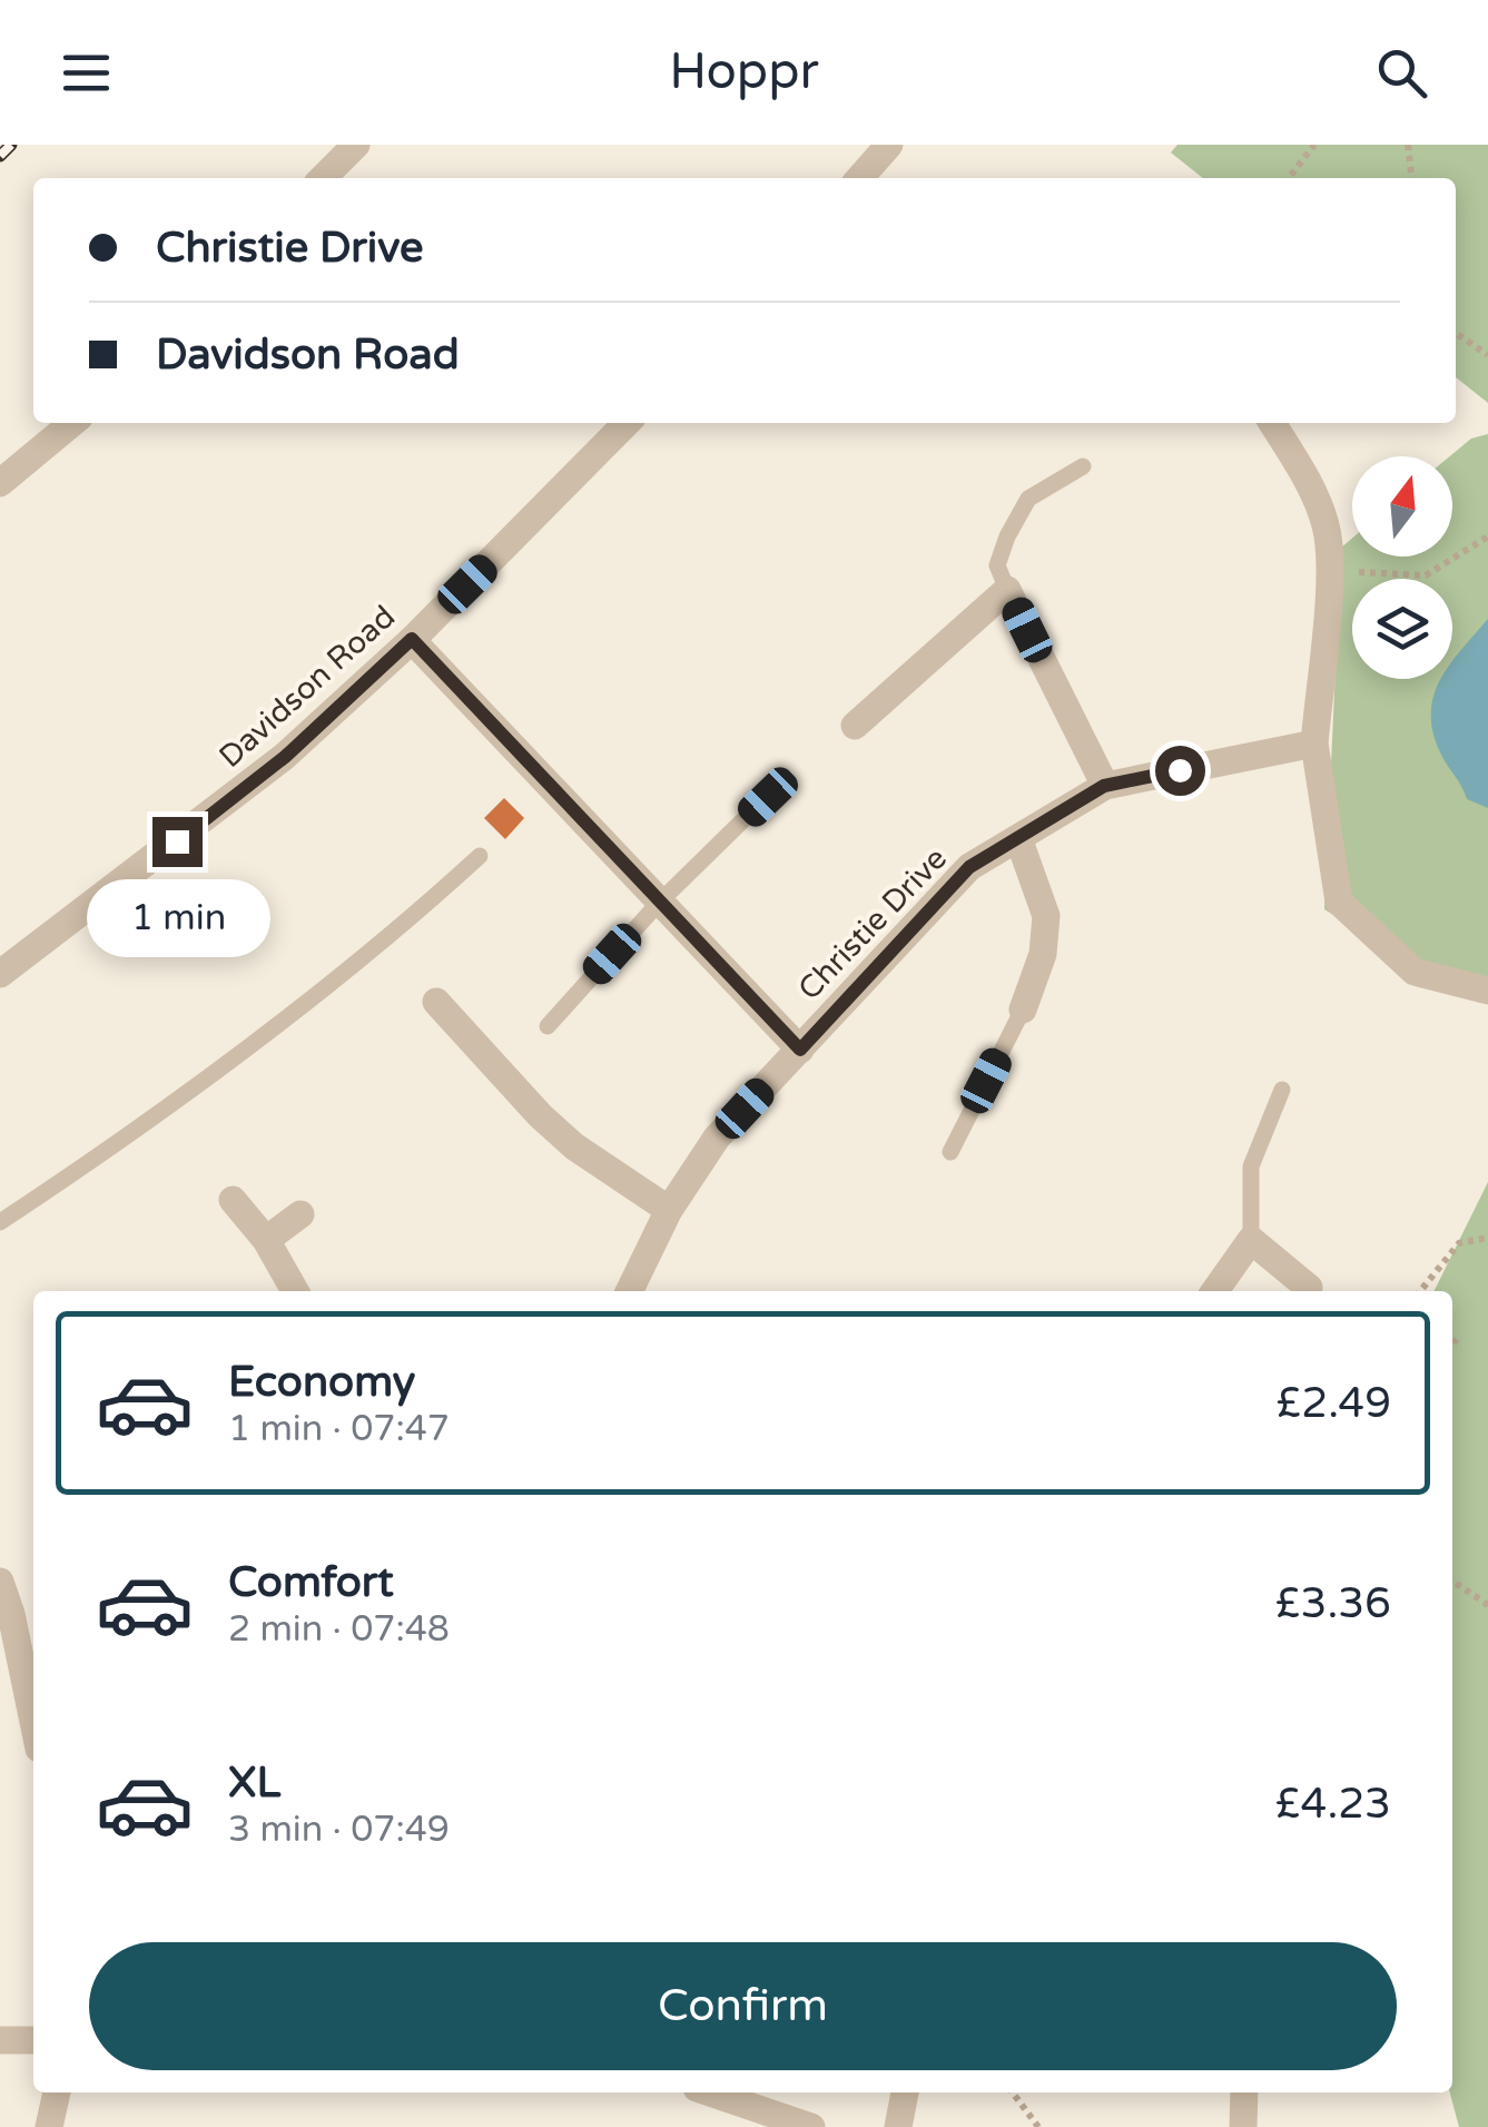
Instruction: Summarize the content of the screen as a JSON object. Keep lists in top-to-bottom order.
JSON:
{
  "streets": {
    "street": ["Davidson Road", "Christie Drive"]
  },
  "crossings": [
    ["Davidson Road", "Christie Drive"]
  ],
  "north": "top",
  "page": {
    "header": "Hoppr",
    "banner": ["Christie Drive", "Davidson Road"],
    "bubble": "1 min",
    "list": [
      {
        "name": "Economy",
        "note": "1 min · 07:47",
        "value": "£2.49"
      },
      {
        "name": "Comfort",
        "note": "2 min · 07:48",
        "value": "£3.36"
      },
      {
        "name": "XL",
        "note": "3 min · 07:49",
        "value": "£4.23"
      }
    ],
    "buttons": "Confirm"
  }
}
